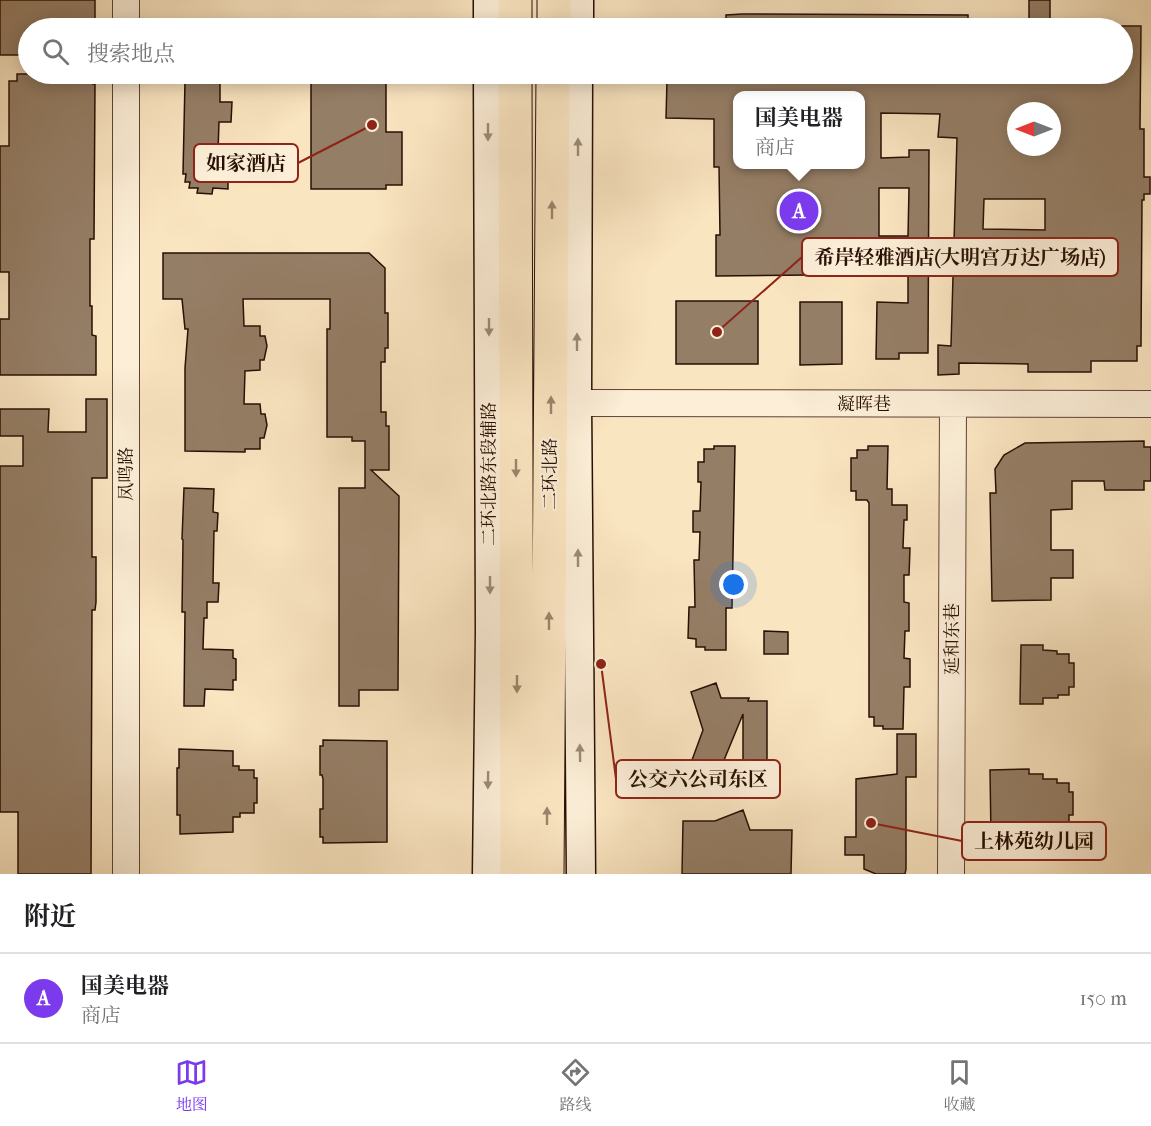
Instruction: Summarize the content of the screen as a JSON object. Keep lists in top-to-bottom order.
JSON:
{
  "streets": {
    "highway": ["二环北路"],
    "main road": ["二环北路东段辅路"],
    "street": ["凝晖巷", "凤鸣路", "延和东巷"]
  },
  "crossings": [
    ["凝晖巷", "延和东巷"]
  ],
  "places": [
    "如家酒店",
    "希岸轻雅酒店(大明宫万达广场店)",
    "公交六公司东区",
    "上林苑幼儿园"
  ],
  "north": "left",
  "page": {
    "search": "搜索地点",
    "popup": ["国美电器", "商店"],
    "pins": "A",
    "heading": "附近",
    "list": [
      {
        "mark": "A",
        "name": "国美电器",
        "note": "商店",
        "value": "150 m"
      }
    ],
    "nav": ["地图", "路线", "收藏"]
  }
}
